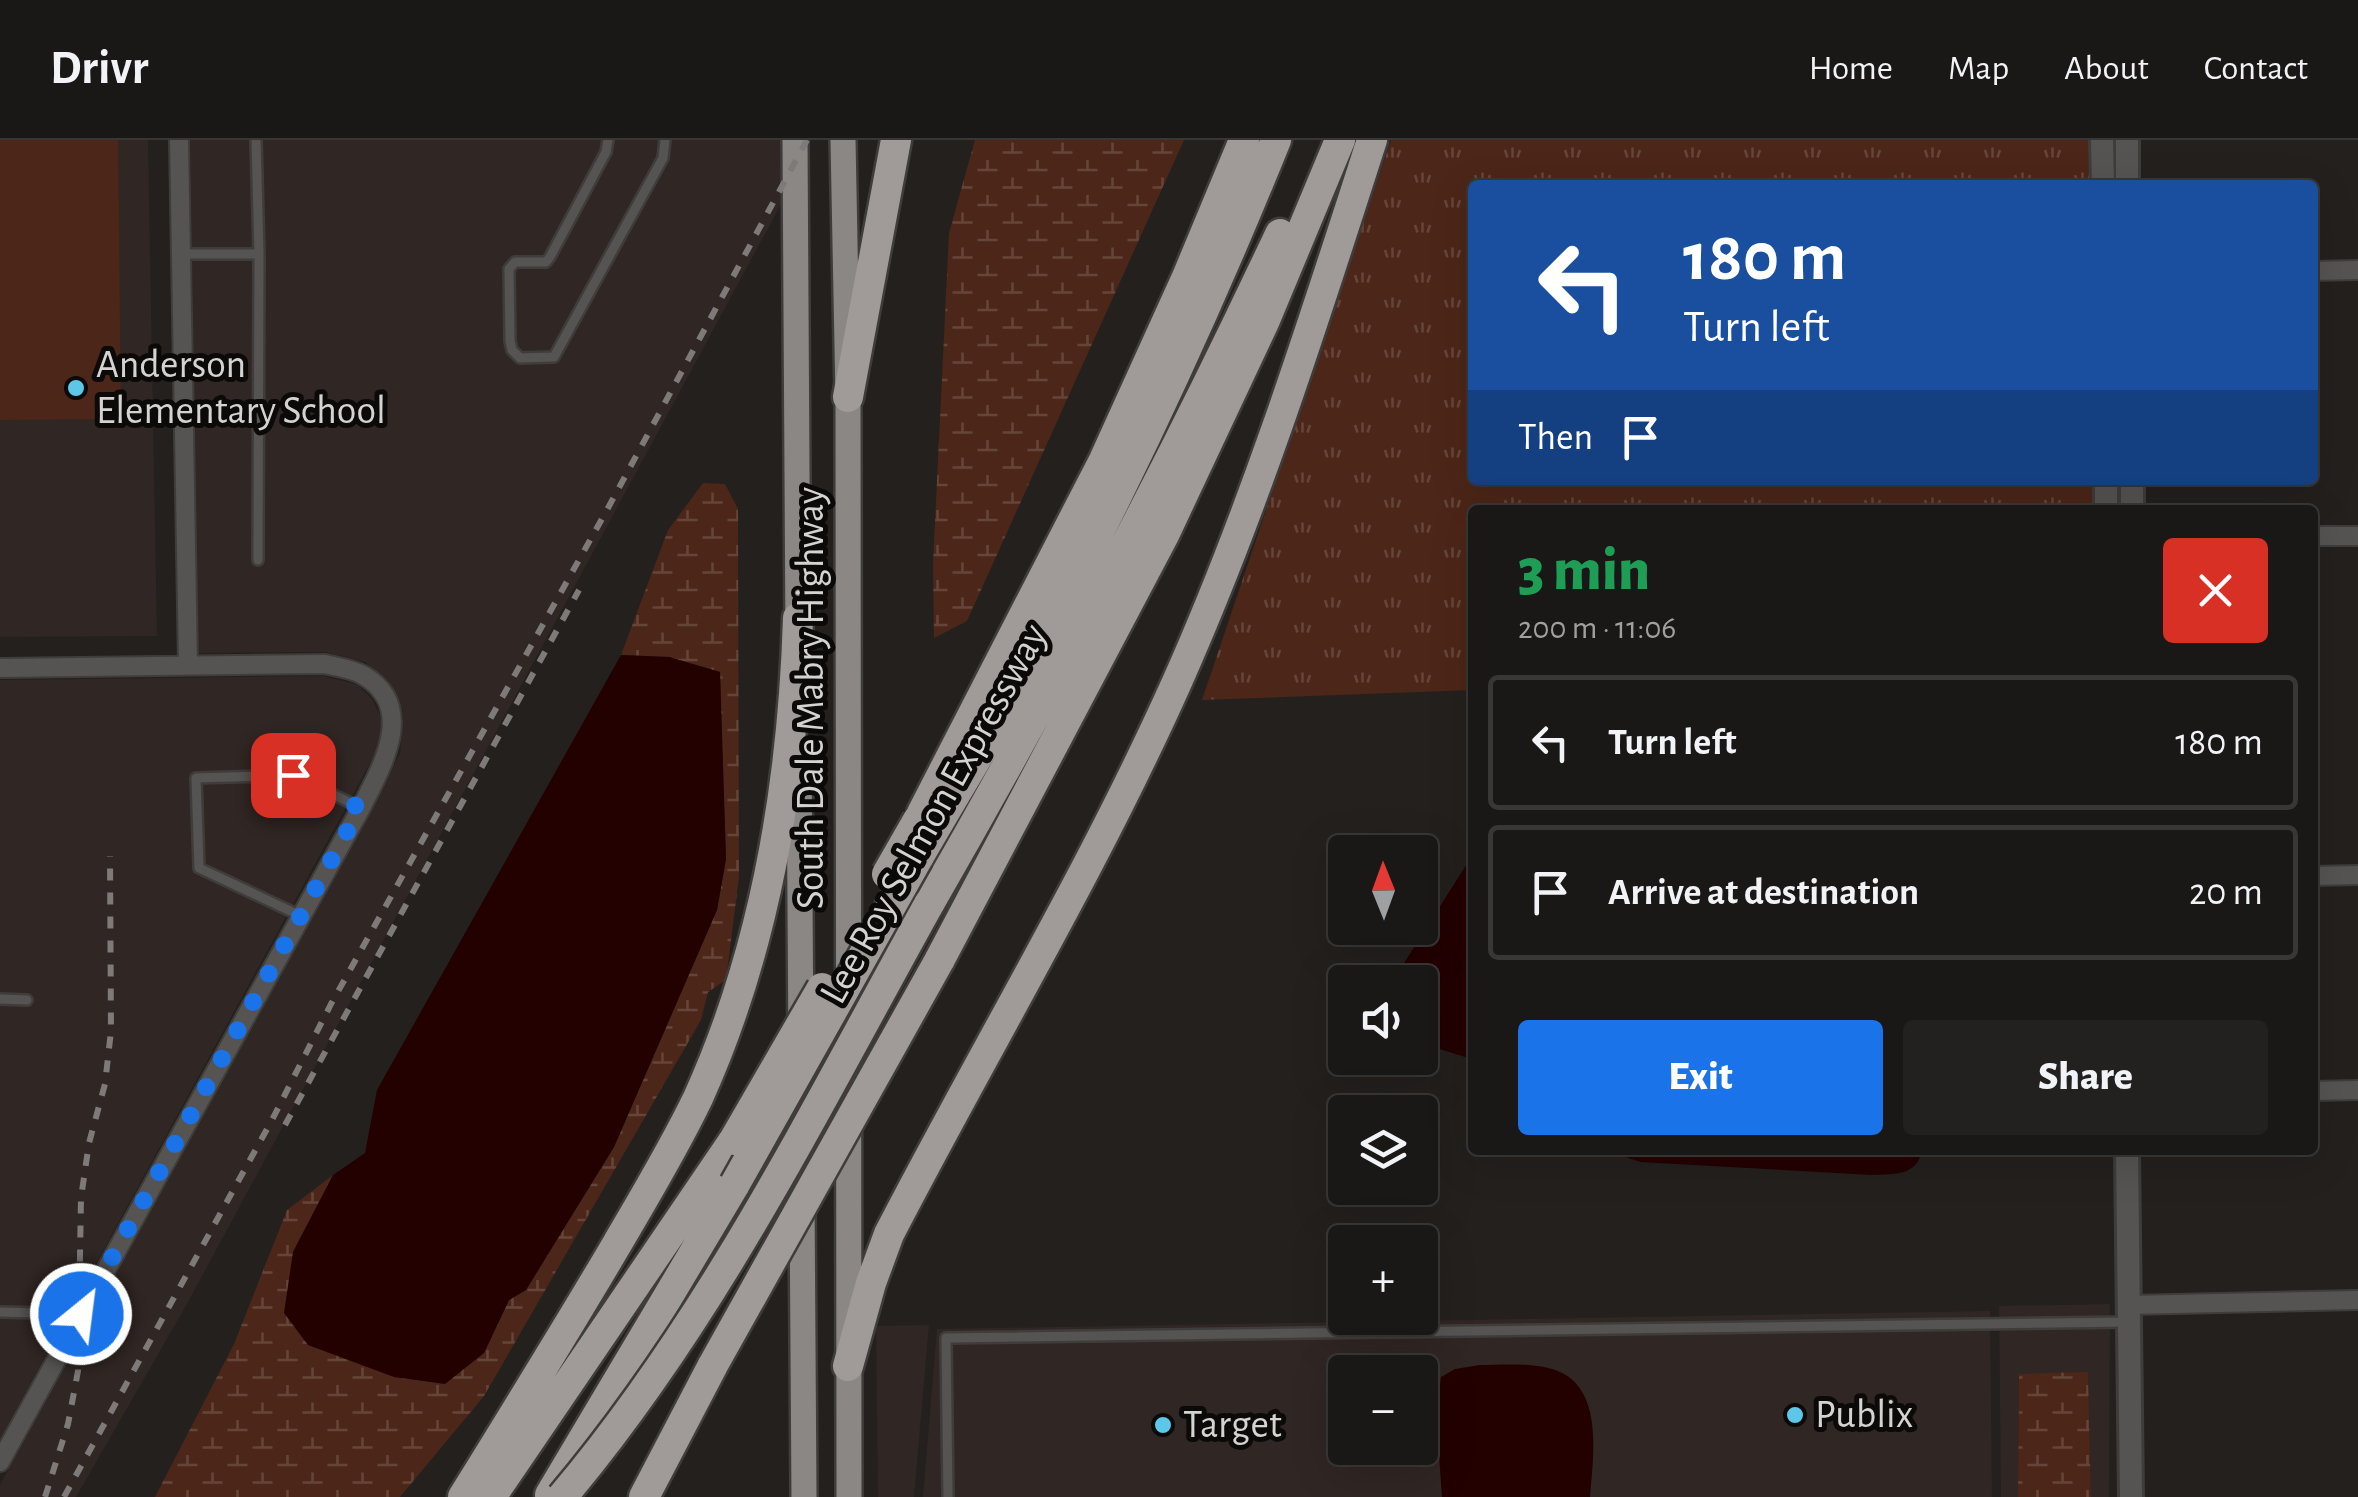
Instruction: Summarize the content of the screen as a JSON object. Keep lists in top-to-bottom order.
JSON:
{
  "streets": {
    "highway": ["Lee Roy Selmon Expressway"],
    "main road": ["South Dale Mabry Highway"]
  },
  "places": ["Anderson Elementary School", "Publix", "Target"],
  "north": "top",
  "page": {
    "header": "Drivr",
    "nav": [
      "Home",
      "Map",
      "About",
      "Contact"
    ],
    "turn": ["180 m", "Turn left"],
    "then": "Then",
    "heading": ["3 min", "200 m · 11:06"],
    "list": [
      {
        "name": "Turn left",
        "value": "180 m"
      },
      {
        "name": "Arrive at destination",
        "value": "20 m"
      }
    ],
    "map_buttons": ["+", "−"],
    "buttons": ["Exit", "Share"]
  }
}
